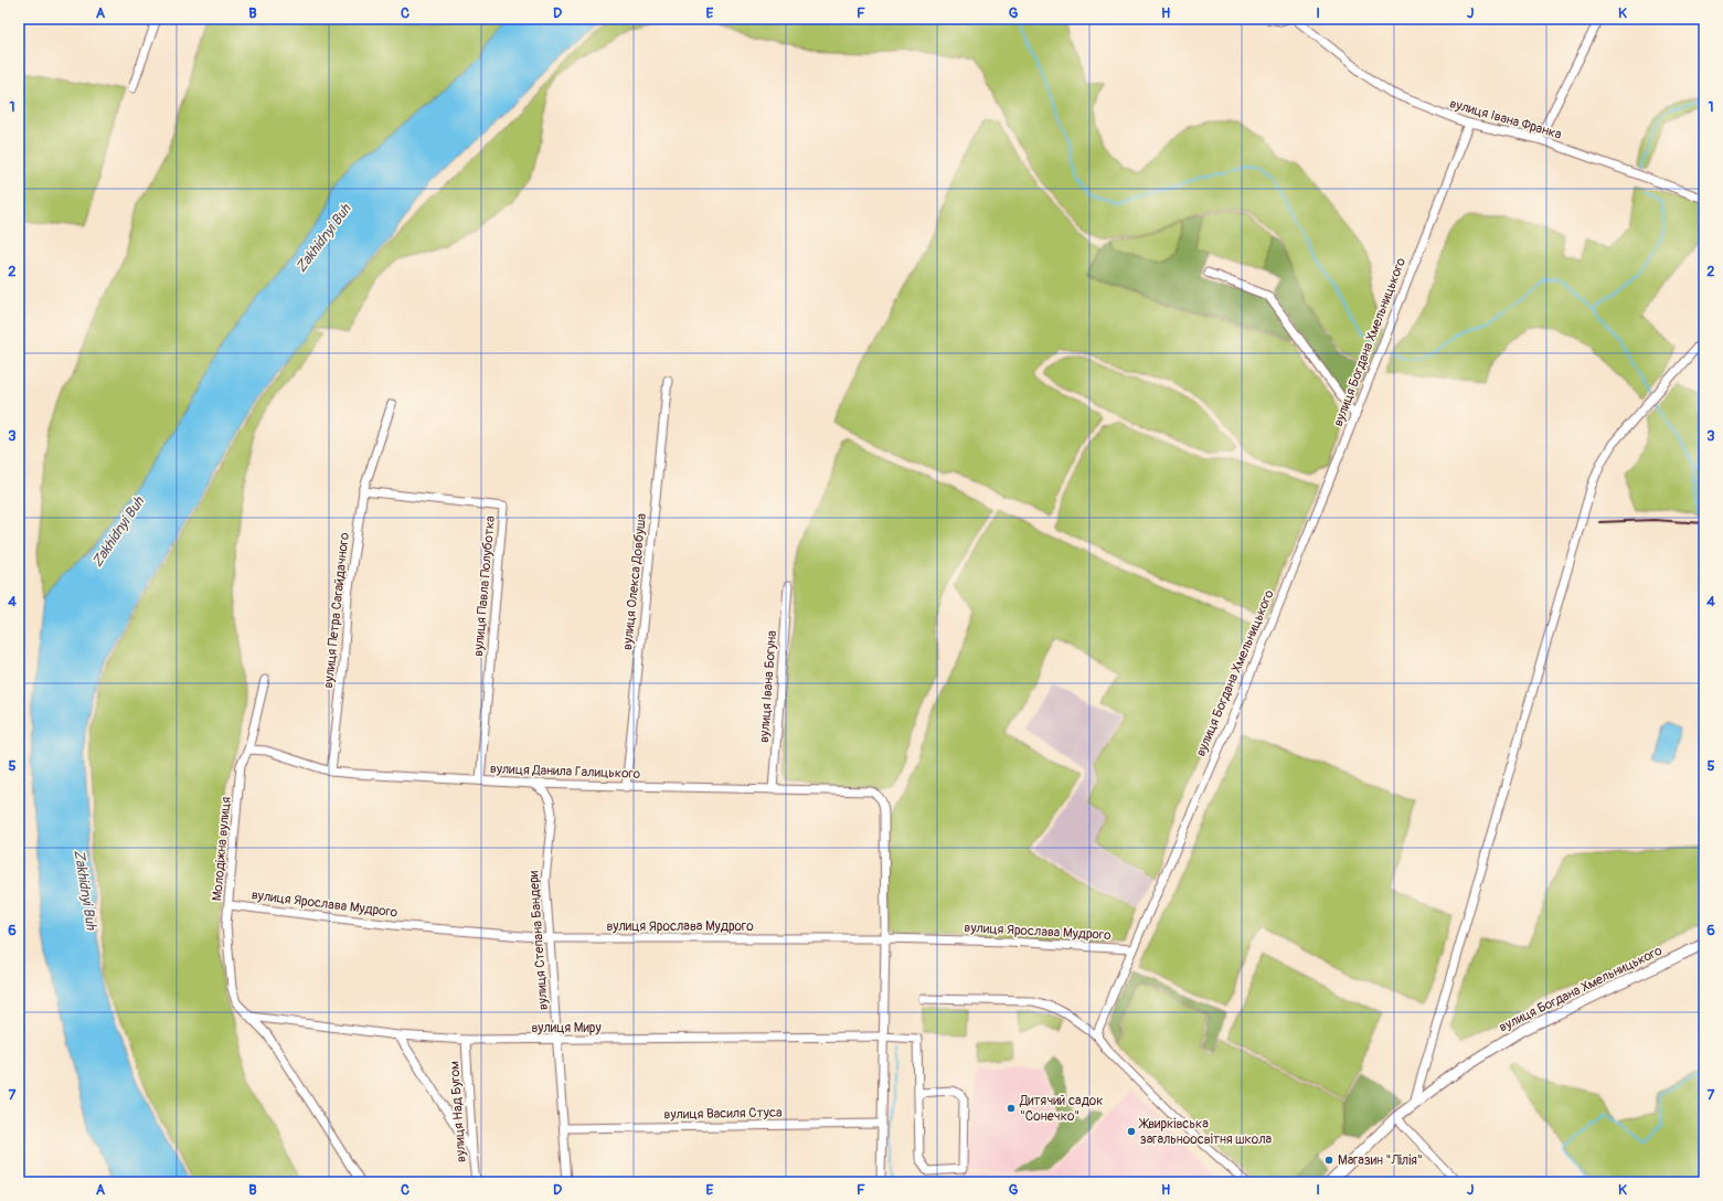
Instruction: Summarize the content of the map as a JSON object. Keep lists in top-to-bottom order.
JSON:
{
  "streets": {
    "street": [
      "вулиця Івана Франка",
      "вулиця Богдана Хмельницького",
      "вулиця Олекса Довбуша",
      "вулиця Павла Полуботка",
      "вулиця Петра Сагайдачного",
      "вулиця Івана Богуна",
      "вулиця Данила Галицького",
      "Молодіжна вулиця",
      "вулиця Ярослава Мудрого",
      "вулиця Степана Бандери",
      "вулиця Миру",
      "вулиця Над Бугом",
      "вулиця Василя Стуса"
    ]
  },
  "crossings": [
    ["вулиця Івана Франка", "вулиця Богдана Хмельницького"],
    ["вулиця Богдана Хмельницького", "вулиця Ярослава Мудрого"],
    ["вулиця Олекса Довбуша", "вулиця Данила Галицького"],
    ["вулиця Павла Полуботка", "вулиця Петра Сагайдачного"],
    ["вулиця Павла Полуботка", "вулиця Данила Галицького"],
    ["вулиця Петра Сагайдачного", "вулиця Данила Галицького"],
    ["вулиця Івана Богуна", "вулиця Данила Галицького"],
    ["вулиця Данила Галицького", "Молодіжна вулиця"],
    ["вулиця Данила Галицького", "вулиця Ярослава Мудрого"],
    ["вулиця Данила Галицького", "вулиця Степана Бандери"],
    ["Молодіжна вулиця", "вулиця Ярослава Мудрого"],
    ["Молодіжна вулиця", "вулиця Миру"],
    ["вулиця Ярослава Мудрого", "вулиця Степана Бандери"],
    ["вулиця Степана Бандери", "вулиця Миру"],
    ["вулиця Степана Бандери", "вулиця Василя Стуса"],
    ["вулиця Миру", "вулиця Над Бугом"]
  ],
  "water": ["Zakhidnyi Buh"],
  "places": ["Дитячий садок \"Сонечко\"", "Жвирківська загальноосвітня школа", "Магазин \"Лілія\""],
  "grid": {
    "columns": [
      "A",
      "B",
      "C",
      "D",
      "E",
      "F",
      "G",
      "H",
      "I",
      "J",
      "K"
    ],
    "rows": [
      "1",
      "2",
      "3",
      "4",
      "5",
      "6",
      "7"
    ]
  }
}
